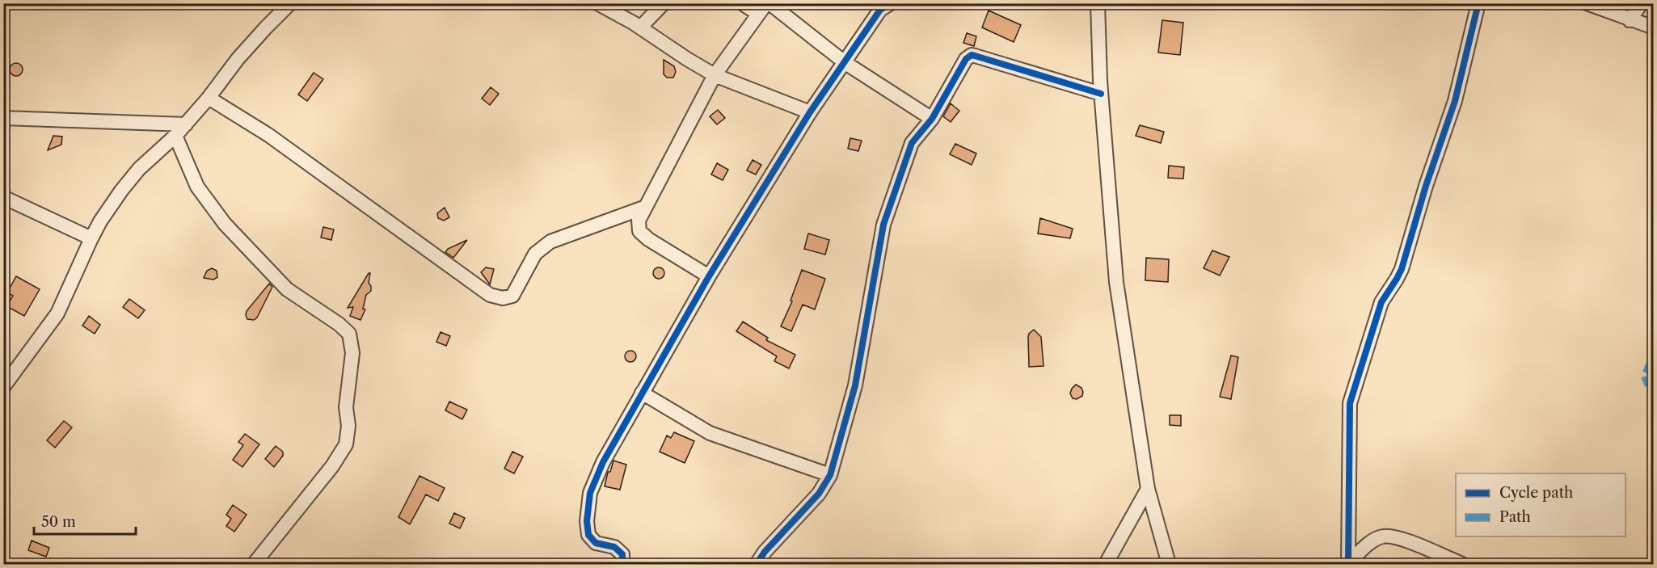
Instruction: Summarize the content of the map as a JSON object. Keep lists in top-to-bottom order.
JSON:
{
  "legend": ["Cycle path", "Path"],
  "scale_bar": "50 m"
}
